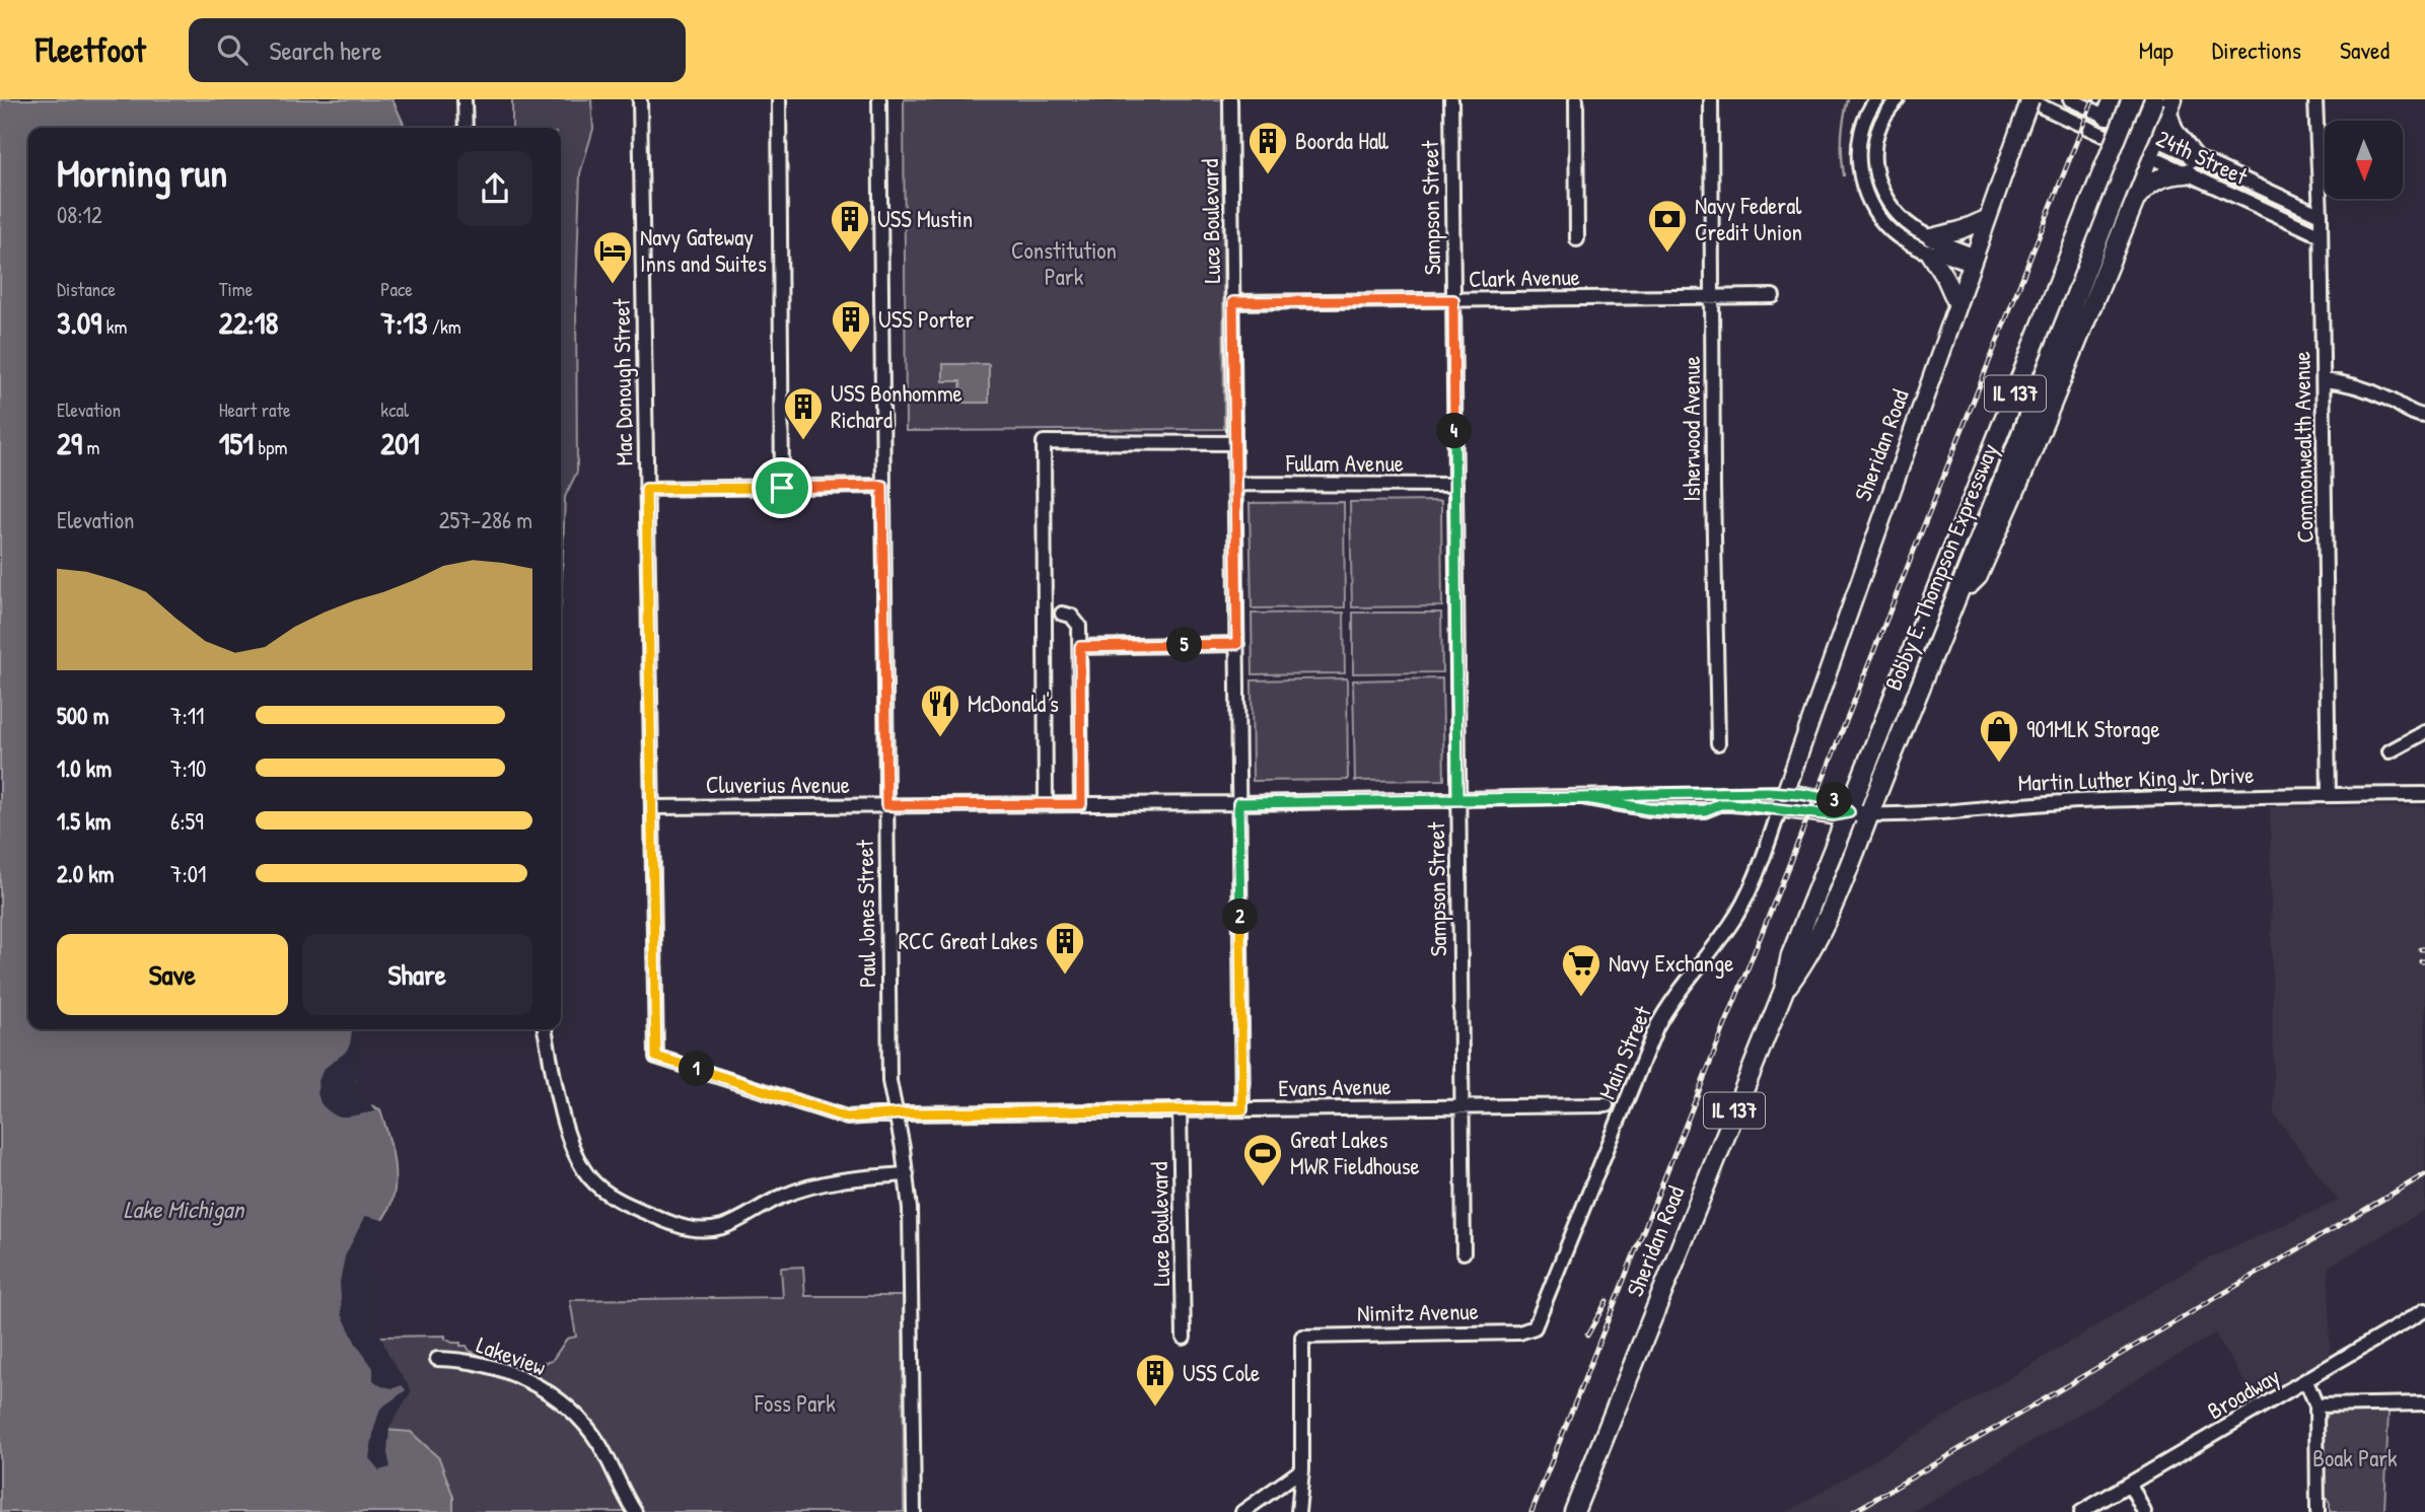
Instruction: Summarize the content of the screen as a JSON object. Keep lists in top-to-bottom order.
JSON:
{
  "streets": {
    "highway": ["IL 137", "Sheridan Road", "Bobby E. Thompson Expressway"],
    "main road": ["Martin Luther King Jr. Drive"],
    "street": [
      "24th Street",
      "Sampson Street",
      "Luce Boulevard",
      "Clark Avenue",
      "Mac Donough Street",
      "Isherwood Avenue",
      "Commonwealth Avenue",
      "Fullam Avenue",
      "Cluverius Avenue",
      "Paul Jones Street",
      "Main Street",
      "Evans Avenue",
      "Nimitz Avenue",
      "Lakeview",
      "Broadway"
    ]
  },
  "crossings": [
    ["24th Street", "Sheridan Road"],
    ["24th Street", "Commonwealth Avenue"],
    ["Sampson Street", "Clark Avenue"],
    ["Sampson Street", "Fullam Avenue"],
    ["Sampson Street", "Cluverius Avenue"],
    ["Sampson Street", "Evans Avenue"],
    ["Luce Boulevard", "Clark Avenue"],
    ["Luce Boulevard", "Fullam Avenue"],
    ["Luce Boulevard", "Cluverius Avenue"],
    ["Luce Boulevard", "Evans Avenue"],
    ["Clark Avenue", "Isherwood Avenue"],
    ["Mac Donough Street", "Cluverius Avenue"],
    ["Mac Donough Street", "Evans Avenue"],
    ["Sheridan Road", "Bobby E. Thompson Expressway"],
    ["Sheridan Road", "Martin Luther King Jr. Drive"],
    ["Sheridan Road", "Cluverius Avenue"],
    ["Sheridan Road", "Main Street"],
    ["Commonwealth Avenue", "Martin Luther King Jr. Drive"],
    ["Bobby E. Thompson Expressway", "Martin Luther King Jr. Drive"],
    ["Martin Luther King Jr. Drive", "Cluverius Avenue"],
    ["Martin Luther King Jr. Drive", "Main Street"],
    ["Cluverius Avenue", "Paul Jones Street"],
    ["Cluverius Avenue", "Main Street"],
    ["Paul Jones Street", "Evans Avenue"],
    ["Main Street", "Nimitz Avenue"]
  ],
  "water": ["Lake Michigan"],
  "parks": ["Constitution Park", "Foss Park", "Boak Park"],
  "places": {
    "building": [
      "Boorda Hall",
      "USS Mustin",
      "USS Porter",
      "USS Bonhomme Richard",
      "RCC Great Lakes",
      "USS Cole"
    ],
    "bank": ["Navy Federal Credit Union"],
    "hotel": ["Navy Gateway Inns and Suites"],
    "restaurant": ["McDonald's"],
    "shop": ["901MLK Storage"],
    "supermarket": ["Navy Exchange"],
    "sports": ["Great Lakes MWR Fieldhouse"]
  },
  "north": "bottom",
  "page": {
    "header": "Fleetfoot",
    "search": "Search here",
    "nav": ["Map", "Directions", "Saved"],
    "heading": ["Morning run", "08:12"],
    "stats": [
      ["Distance", "3.09 km"],
      ["Time", "22:18"],
      ["Pace", "7:13 /km"],
      ["Elevation", "29 m"],
      ["Heart rate", "151 bpm"],
      ["kcal", "201"]
    ],
    "pins": [
      "4",
      "5",
      "3",
      "2",
      "1"
    ],
    "chart": ["Elevation", "257–286 m"],
    "list": [
      {
        "name": "500 m",
        "note": "7:11"
      },
      {
        "name": "1.0 km",
        "note": "7:10"
      },
      {
        "name": "1.5 km",
        "note": "6:59"
      },
      {
        "name": "2.0 km",
        "note": "7:01"
      }
    ],
    "buttons": ["Save", "Share"]
  }
}
